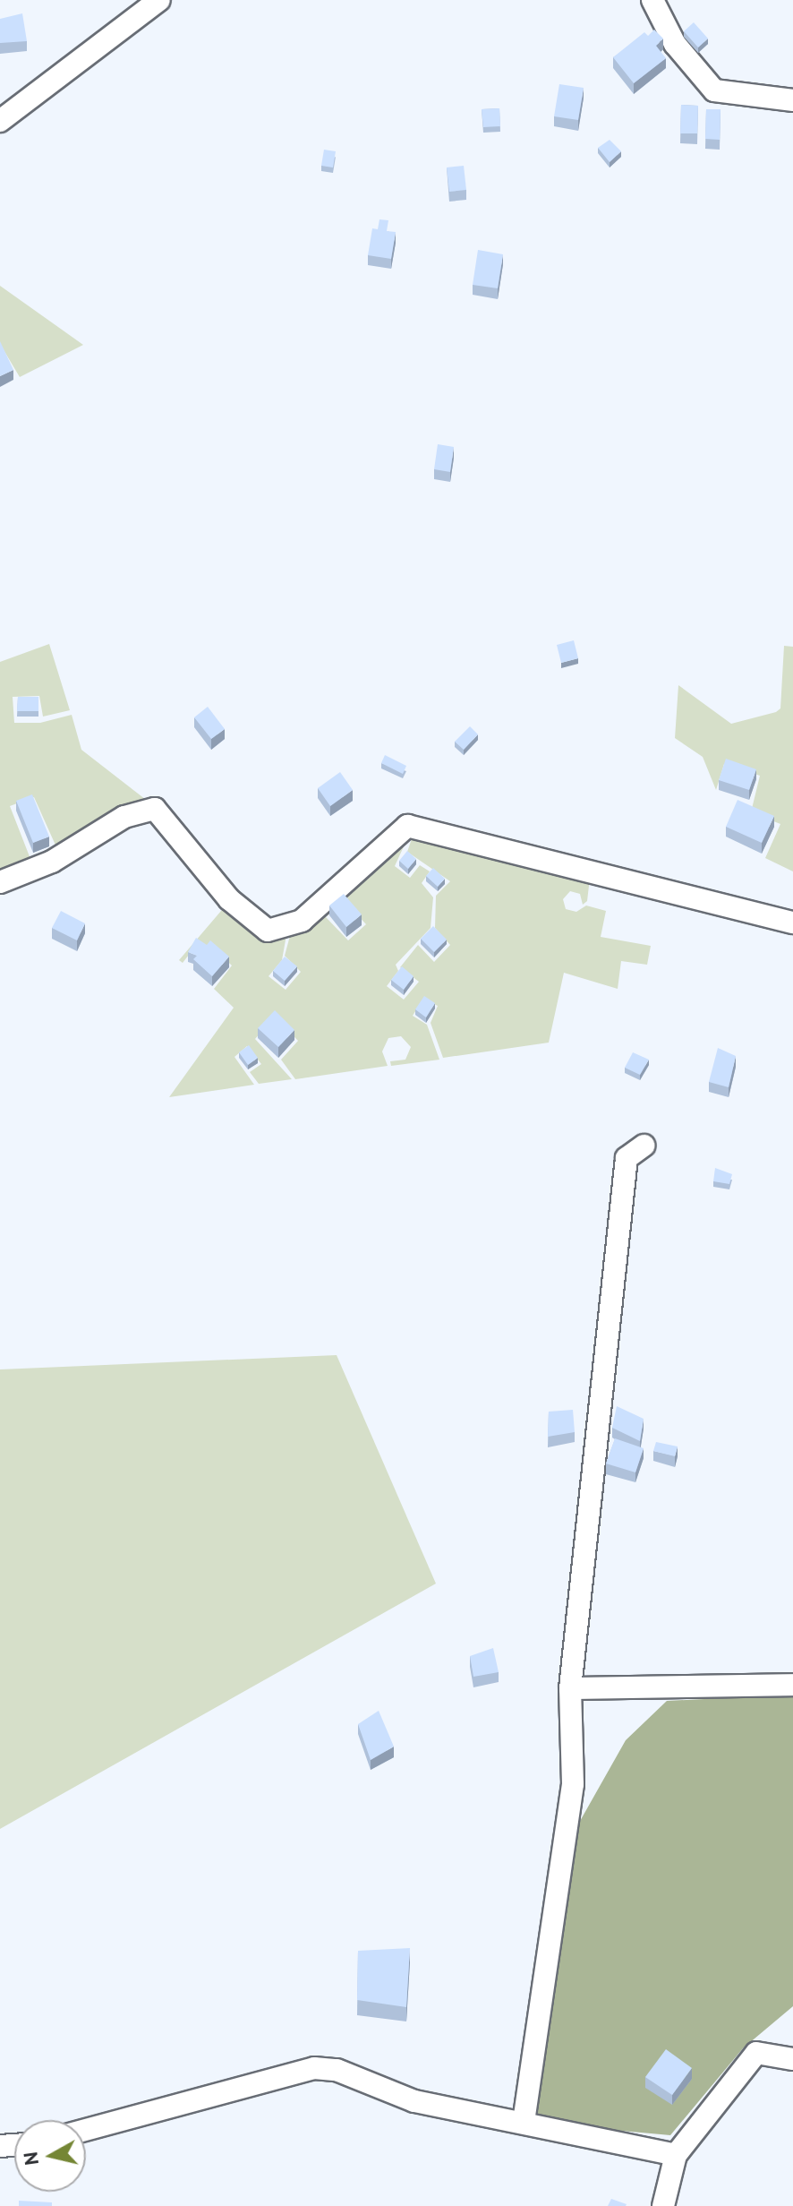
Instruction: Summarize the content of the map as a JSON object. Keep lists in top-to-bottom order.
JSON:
{
  "north": "left"
}
